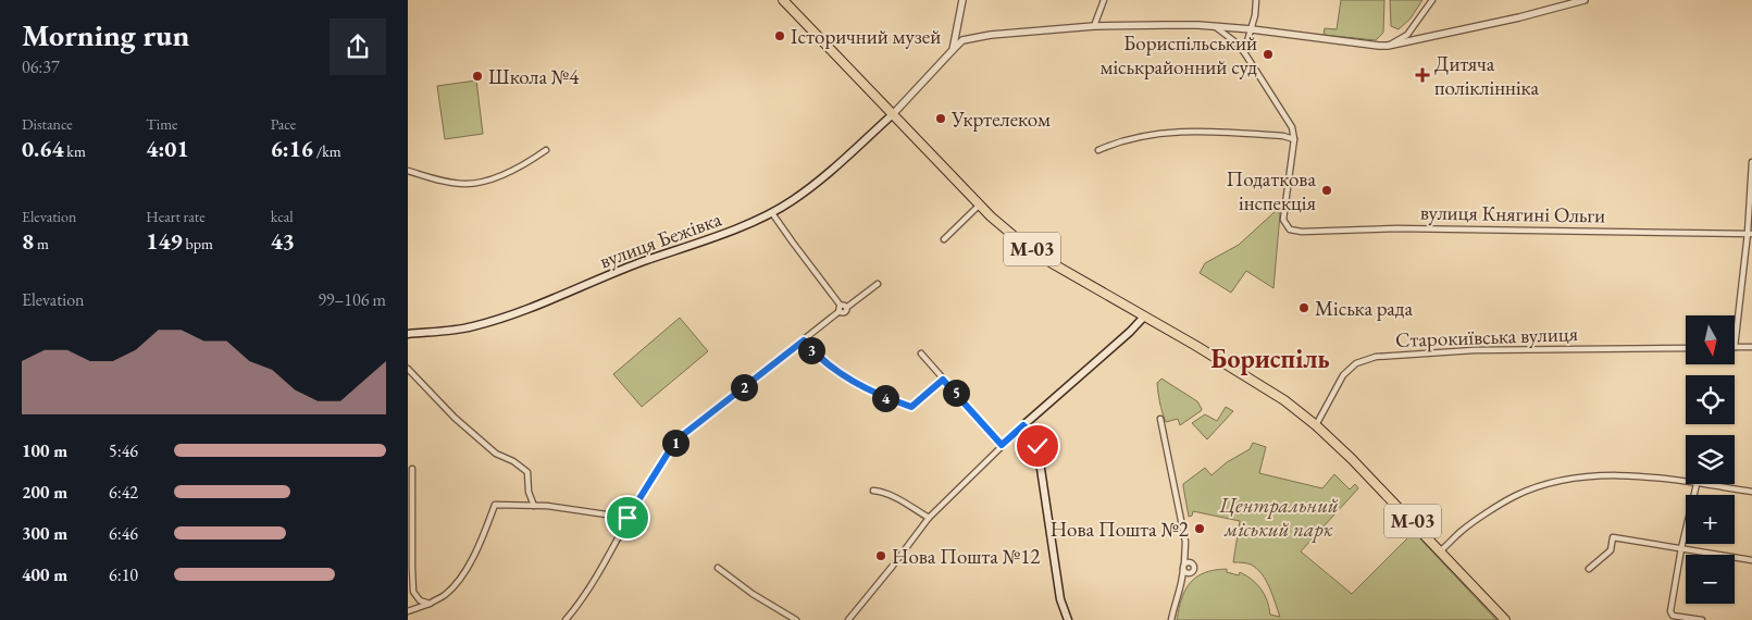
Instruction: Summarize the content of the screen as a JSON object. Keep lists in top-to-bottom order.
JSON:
{
  "streets": {
    "highway": ["М-03"],
    "main road": ["вулиця Бежівка"],
    "street": ["вулиця Княгині Ольги", "Старокиївська вулиця"]
  },
  "crossings": [
    ["вулиця Бежівка", "М-03"],
    ["М-03", "Старокиївська вулиця"]
  ],
  "districts": ["Бориспіль"],
  "parks": ["Центральний міський парк"],
  "places": {
    "other": [
      "Історичний музей",
      "Бориспільський міськрайонний суд",
      "Школа №4",
      "Укртелеком",
      "Податкова інспекція",
      "Міська рада",
      "Нова Пошта №2",
      "Нова Пошта №12"
    ],
    "health": ["Дитяча поліклінніка"]
  },
  "north": "bottom",
  "page": {
    "heading": ["Morning run", "06:37"],
    "stats": [
      ["Distance", "0.64 km"],
      ["Time", "4:01"],
      ["Pace", "6:16 /km"],
      ["Elevation", "8 m"],
      ["Heart rate", "149 bpm"],
      ["kcal", "43"]
    ],
    "chart": ["Elevation", "99–106 m"],
    "map_buttons": ["+", "−"],
    "pins": [
      "3",
      "2",
      "5",
      "4",
      "1"
    ],
    "list": [
      {
        "name": "100 m",
        "note": "5:46"
      },
      {
        "name": "200 m",
        "note": "6:42"
      },
      {
        "name": "300 m",
        "note": "6:46"
      },
      {
        "name": "400 m",
        "note": "6:10"
      }
    ]
  }
}
